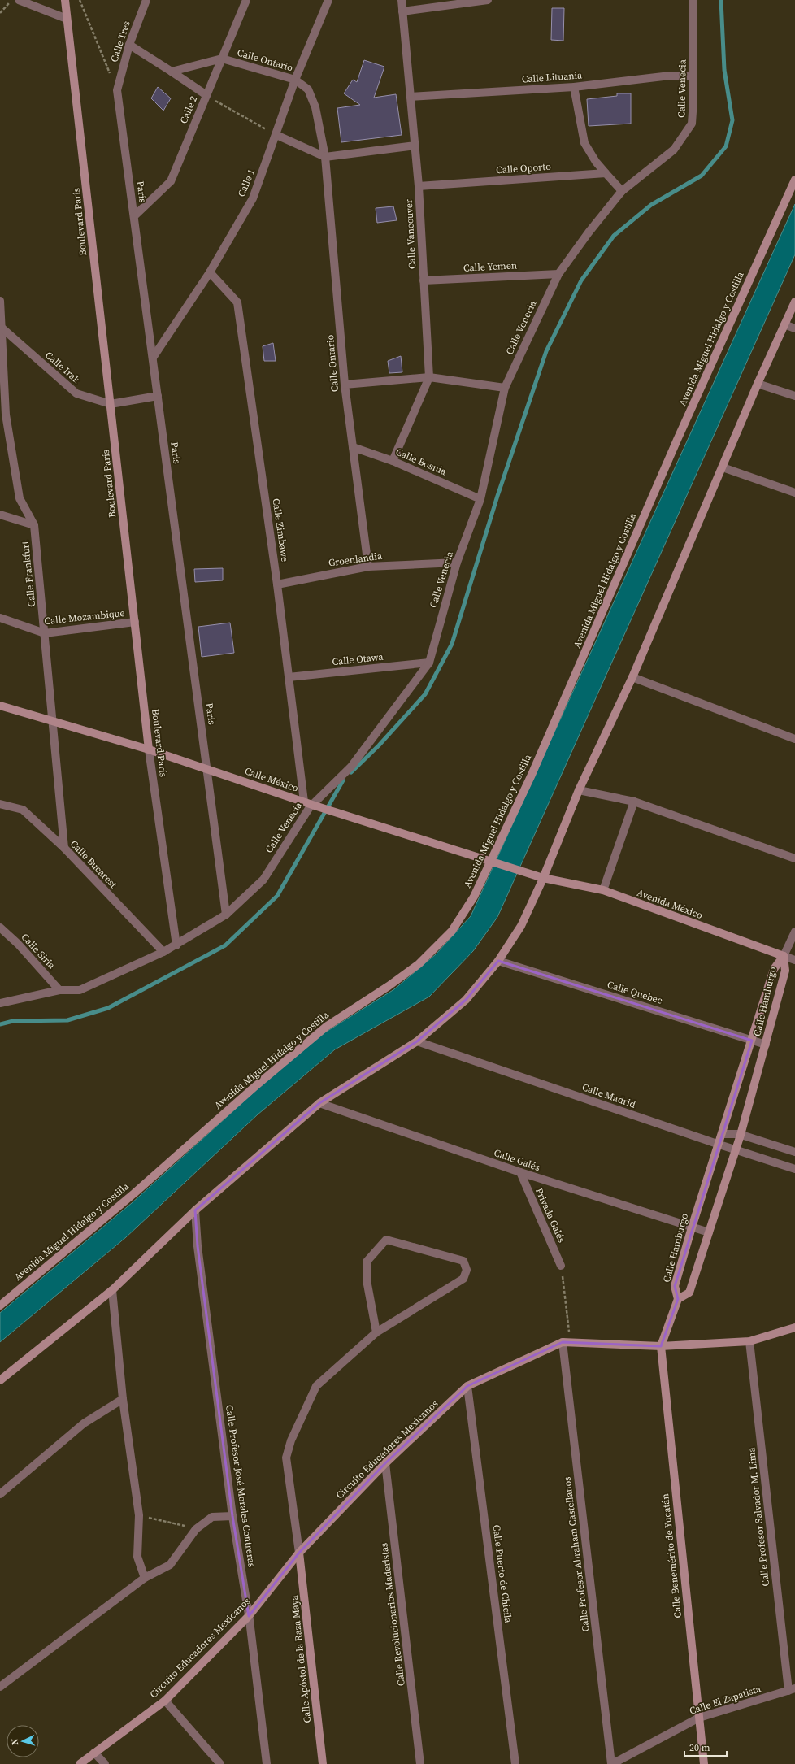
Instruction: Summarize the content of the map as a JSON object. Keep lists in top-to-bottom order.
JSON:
{
  "streets": {
    "street": [
      "Calle Tres",
      "Calle Ontario",
      "Calle Lituania",
      "Calle Venecia",
      "Calle 2",
      "Calle Oporto",
      "Calle 1",
      "París",
      "Boulevard París",
      "Calle Vancouver",
      "Calle Yemen",
      "Avenida Miguel Hidalgo y Costilla",
      "Calle Irak",
      "Calle Bosnia",
      "Calle Zimbawe",
      "Groenlandia",
      "Calle Frankfurt",
      "Calle Mozambique",
      "Calle Otawa",
      "Calle México",
      "Calle Bucarest",
      "Avenida México",
      "Calle Siria",
      "Calle Quebec",
      "Calle Hamburgo",
      "Calle Madrid",
      "Calle Galés",
      "Privada Galés",
      "Circuito Educadores Mexicanos",
      "Calle Profesor José Morales Contreras",
      "Calle Profesor Salvador M. Lima",
      "Calle Profesor Abraham Castellanos",
      "Calle Benemérito de Yucatán",
      "Calle Puerto de Chicila",
      "Calle Revolucionarios Maderistas",
      "Calle Apóstol de la Raza Maya",
      "Calle El Zapatista"
    ]
  },
  "crossings": [
    ["Calle Tres", "París"],
    ["Calle Ontario", "Calle 2"],
    ["Calle Ontario", "Calle 1"],
    ["Calle Ontario", "Calle Bosnia"],
    ["Calle Ontario", "Groenlandia"],
    ["Calle Lituania", "Calle Venecia"],
    ["Calle Lituania", "Calle Vancouver"],
    ["Calle Venecia", "París"],
    ["Calle Venecia", "Boulevard París"],
    ["Calle Venecia", "Calle Yemen"],
    ["Calle Venecia", "Calle Bosnia"],
    ["Calle Venecia", "Calle Zimbawe"],
    ["Calle Venecia", "Groenlandia"],
    ["Calle Venecia", "Calle Otawa"],
    ["Calle Venecia", "Calle México"],
    ["Calle Venecia", "Calle Bucarest"],
    ["Calle Venecia", "Calle Siria"],
    ["Calle 2", "París"],
    ["Calle Oporto", "Calle Vancouver"],
    ["Calle 1", "París"],
    ["Calle 1", "Calle Zimbawe"],
    ["París", "Calle Irak"],
    ["París", "Calle México"],
    ["Boulevard París", "Calle Irak"],
    ["Boulevard París", "Calle Mozambique"],
    ["Boulevard París", "Calle México"],
    ["Calle Vancouver", "Calle Yemen"],
    ["Calle Vancouver", "Calle Bosnia"],
    ["Avenida Miguel Hidalgo y Costilla", "Calle México"],
    ["Calle Irak", "Calle Frankfurt"],
    ["Calle Zimbawe", "Groenlandia"],
    ["Calle Zimbawe", "Calle Otawa"],
    ["Calle Zimbawe", "Calle México"],
    ["Calle Frankfurt", "Calle Mozambique"],
    ["Calle Frankfurt", "Calle México"],
    ["Calle Frankfurt", "Calle Bucarest"],
    ["Calle México", "Avenida México"],
    ["Avenida México", "Calle Hamburgo"],
    ["Calle Quebec", "Calle Hamburgo"],
    ["Calle Hamburgo", "Calle Madrid"],
    ["Calle Hamburgo", "Calle Galés"],
    ["Calle Hamburgo", "Circuito Educadores Mexicanos"],
    ["Calle Hamburgo", "Calle Benemérito de Yucatán"],
    ["Calle Galés", "Privada Galés"],
    ["Circuito Educadores Mexicanos", "Calle Profesor José Morales Contreras"],
    ["Circuito Educadores Mexicanos", "Calle Profesor Salvador M. Lima"],
    ["Circuito Educadores Mexicanos", "Calle Profesor Abraham Castellanos"],
    ["Circuito Educadores Mexicanos", "Calle Benemérito de Yucatán"],
    ["Circuito Educadores Mexicanos", "Calle Puerto de Chicila"],
    ["Circuito Educadores Mexicanos", "Calle Revolucionarios Maderistas"],
    ["Circuito Educadores Mexicanos", "Calle Apóstol de la Raza Maya"],
    ["Calle Profesor Salvador M. Lima", "Calle El Zapatista"],
    ["Calle Profesor Abraham Castellanos", "Calle El Zapatista"],
    ["Calle Benemérito de Yucatán", "Calle El Zapatista"]
  ],
  "scale_bar": "20 m",
  "north": "left"
}
